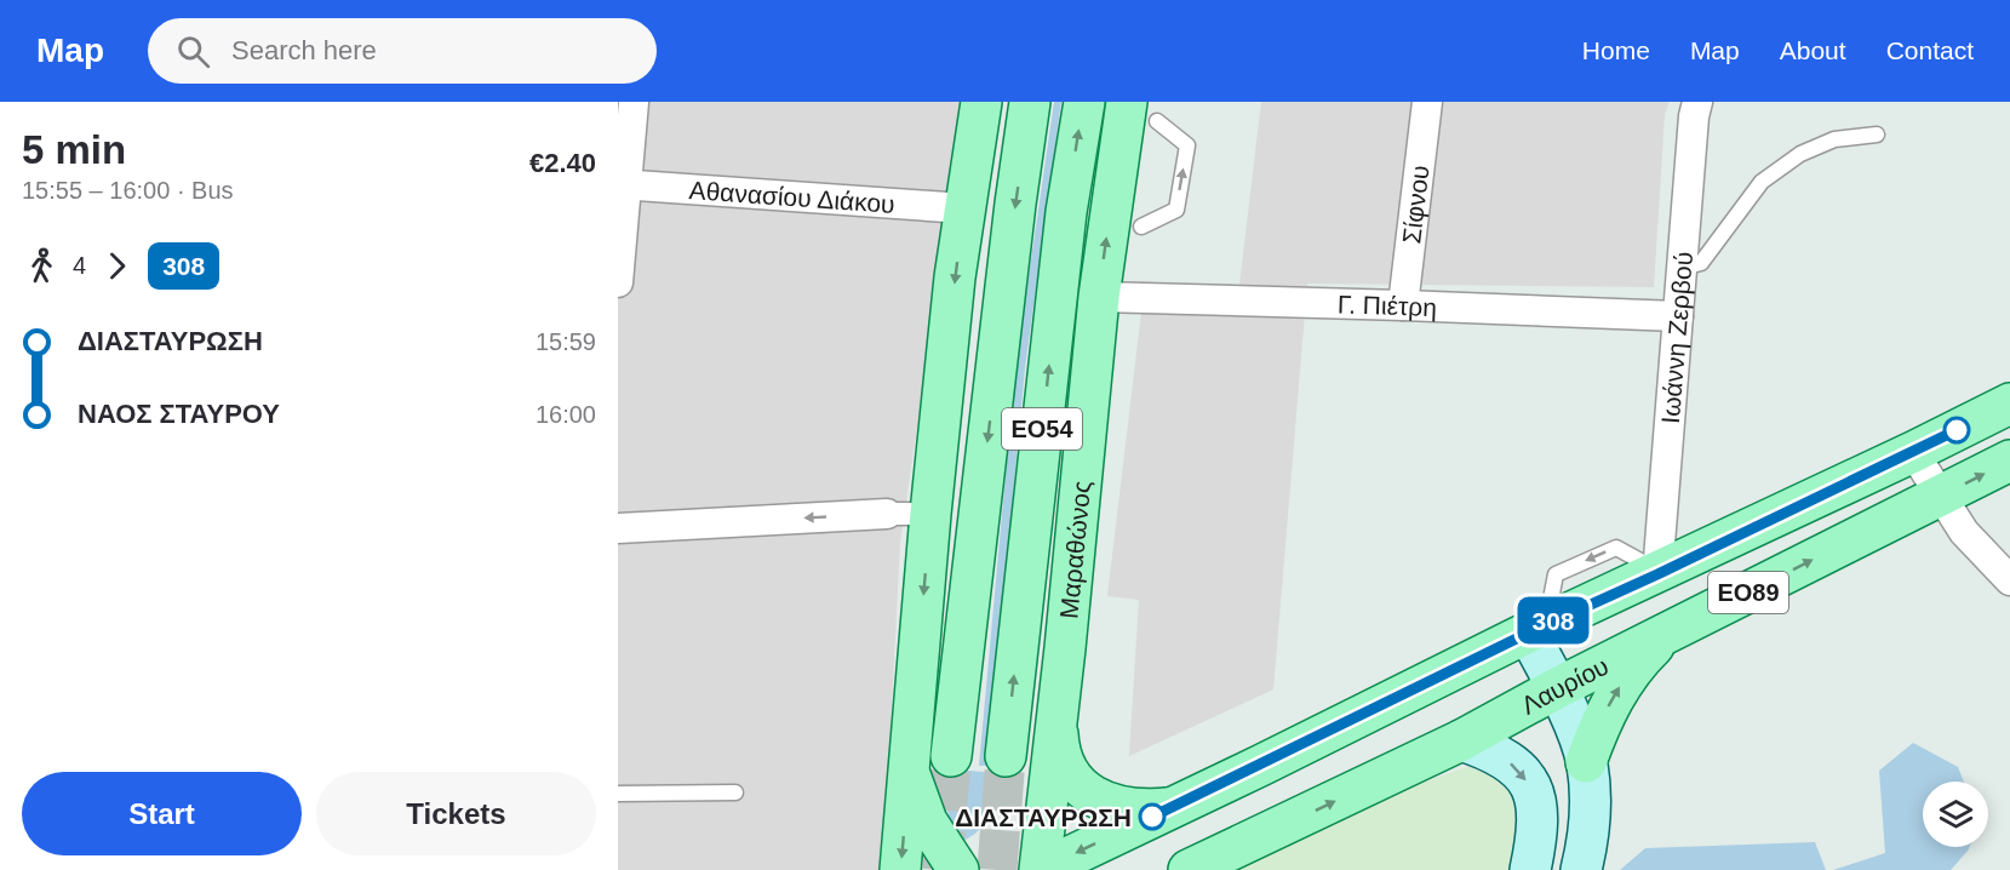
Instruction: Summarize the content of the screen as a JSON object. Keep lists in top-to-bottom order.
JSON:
{
  "streets": {
    "main road": [
      "ΕΟ54",
      "Μαραθώνος",
      "ΕΟ89",
      "Λαυρίου"
    ],
    "street": [
      "Αθανασίου Διάκου",
      "Σίφνου",
      "Γ. Πιέτρη",
      "Ιωάννη Ζερβού"
    ]
  },
  "crossings": [
    ["Σίφνου", "Γ. Πιέτρη"],
    ["Γ. Πιέτρη", "Ιωάννη Ζερβού"],
    ["Γ. Πιέτρη", "Μαραθώνος"],
    ["Ιωάννη Ζερβού", "ΕΟ89"],
    ["Μαραθώνος", "ΕΟ89"]
  ],
  "places": ["ΔΙΑΣΤΑΥΡΩΣΗ"],
  "lines": ["bus line 308"],
  "page": {
    "header": "Map",
    "search": "Search here",
    "nav": [
      "Home",
      "Map",
      "About",
      "Contact"
    ],
    "heading": ["5 min", "15:55 – 16:00 · Bus", "€2.40"],
    "on_map": "308",
    "legs": ["4", "308"],
    "list": [
      {
        "name": "ΔΙΑΣΤΑΥΡΩΣΗ",
        "value": "15:59"
      },
      {
        "name": "ΝΑΟΣ ΣΤΑΥΡΟΥ",
        "value": "16:00"
      }
    ],
    "buttons": ["Start", "Tickets"]
  }
}
